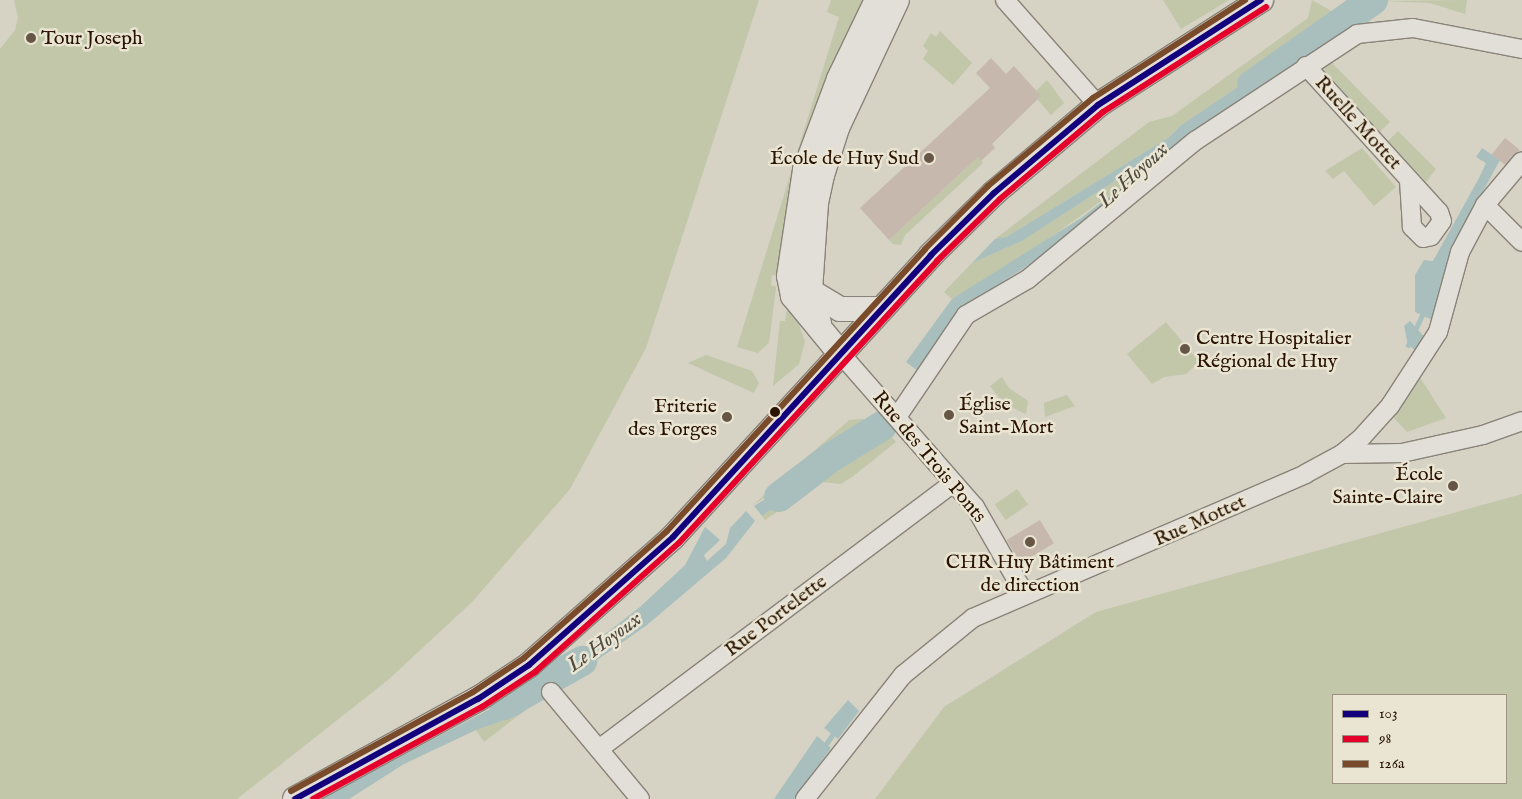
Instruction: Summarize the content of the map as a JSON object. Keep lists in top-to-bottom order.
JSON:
{
  "streets": {
    "street": [
      "Ruelle Mottet",
      "Rue des Trois Ponts",
      "Rue Mottet",
      "Rue Portelette"
    ]
  },
  "crossings": [
    ["Rue des Trois Ponts", "Rue Mottet"],
    ["Rue des Trois Ponts", "Rue Portelette"]
  ],
  "water": ["Le Hoyoux"],
  "places": [
    "Tour Joseph",
    "École de Huy Sud",
    "Centre Hospitalier Régional de Huy",
    "Église Saint-Mort",
    "Friterie des Forges",
    "École Sainte-Claire",
    "CHR Huy Bâtiment de direction"
  ],
  "lines": ["transit line 103", "transit line 126a", "transit line 98"],
  "legend": ["103", "98", "126a"]
}
